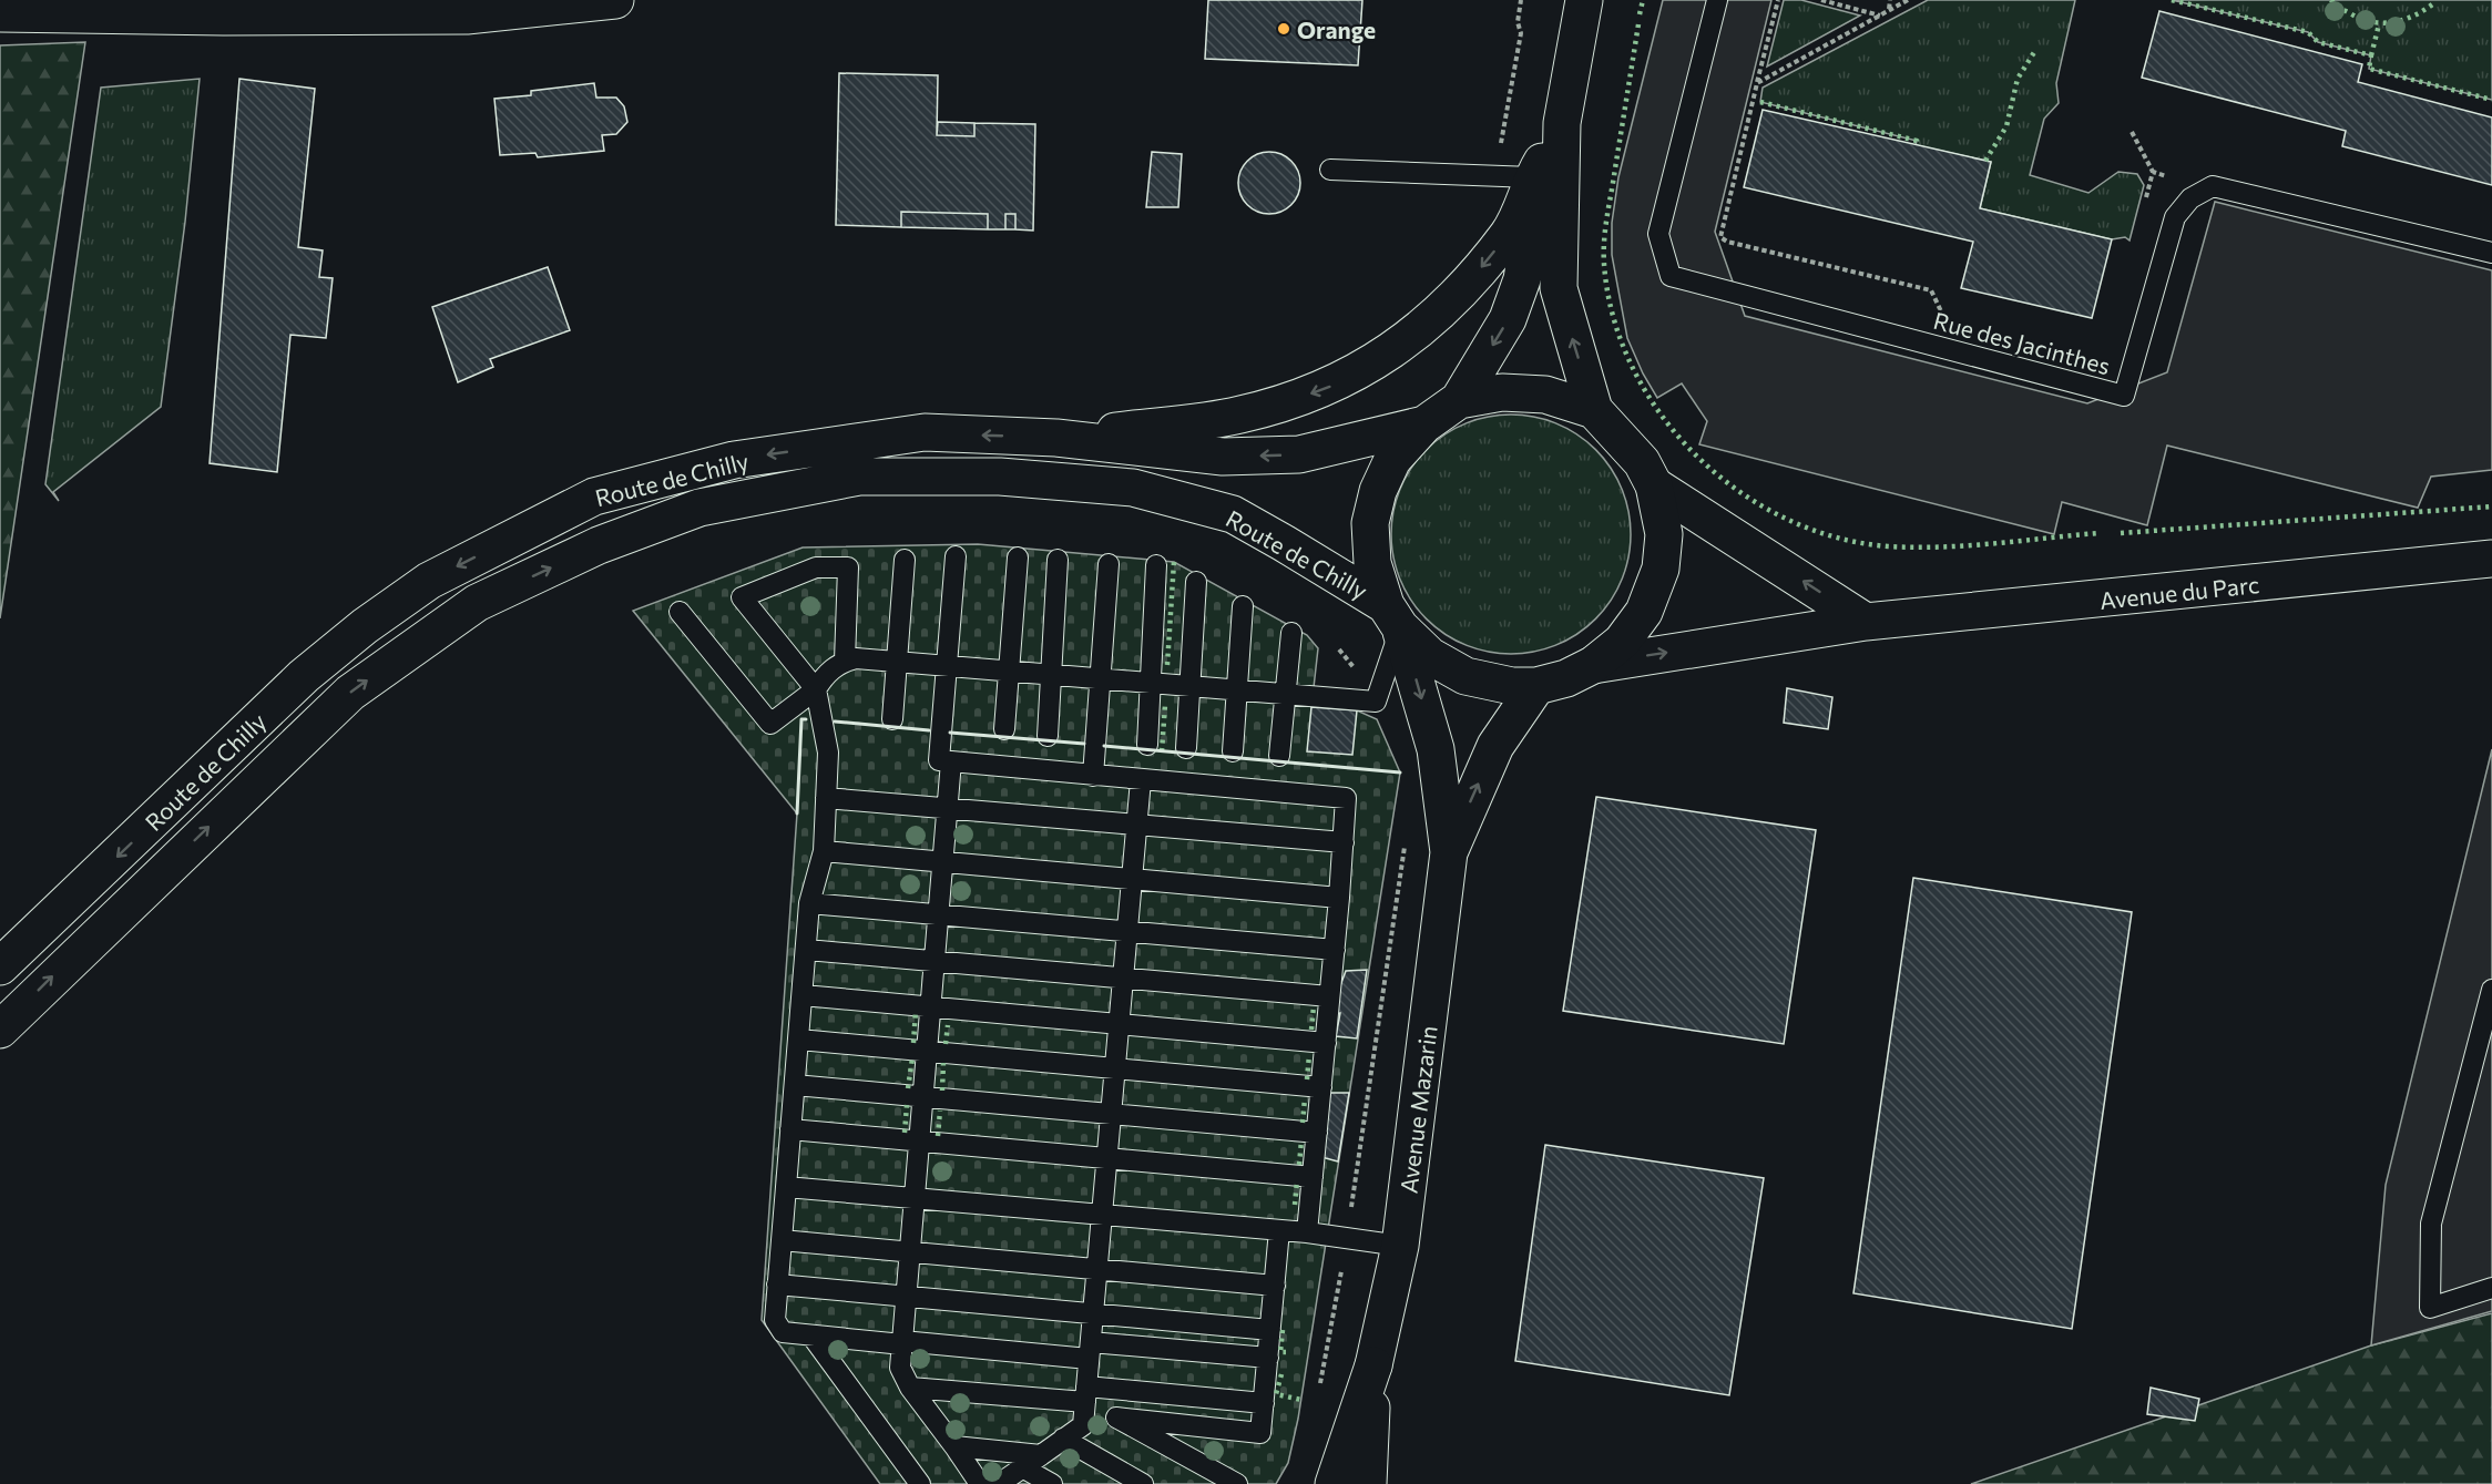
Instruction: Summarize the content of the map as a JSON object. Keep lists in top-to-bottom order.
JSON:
{
  "streets": {
    "main road": ["Route de Chilly", "Avenue du Parc", "Avenue Mazarin"],
    "lane": ["Rue des Jacinthes"]
  },
  "crossings": [
    ["Route de Chilly", "Avenue du Parc"],
    ["Route de Chilly", "Avenue Mazarin"]
  ],
  "places": ["Orange"]
}
